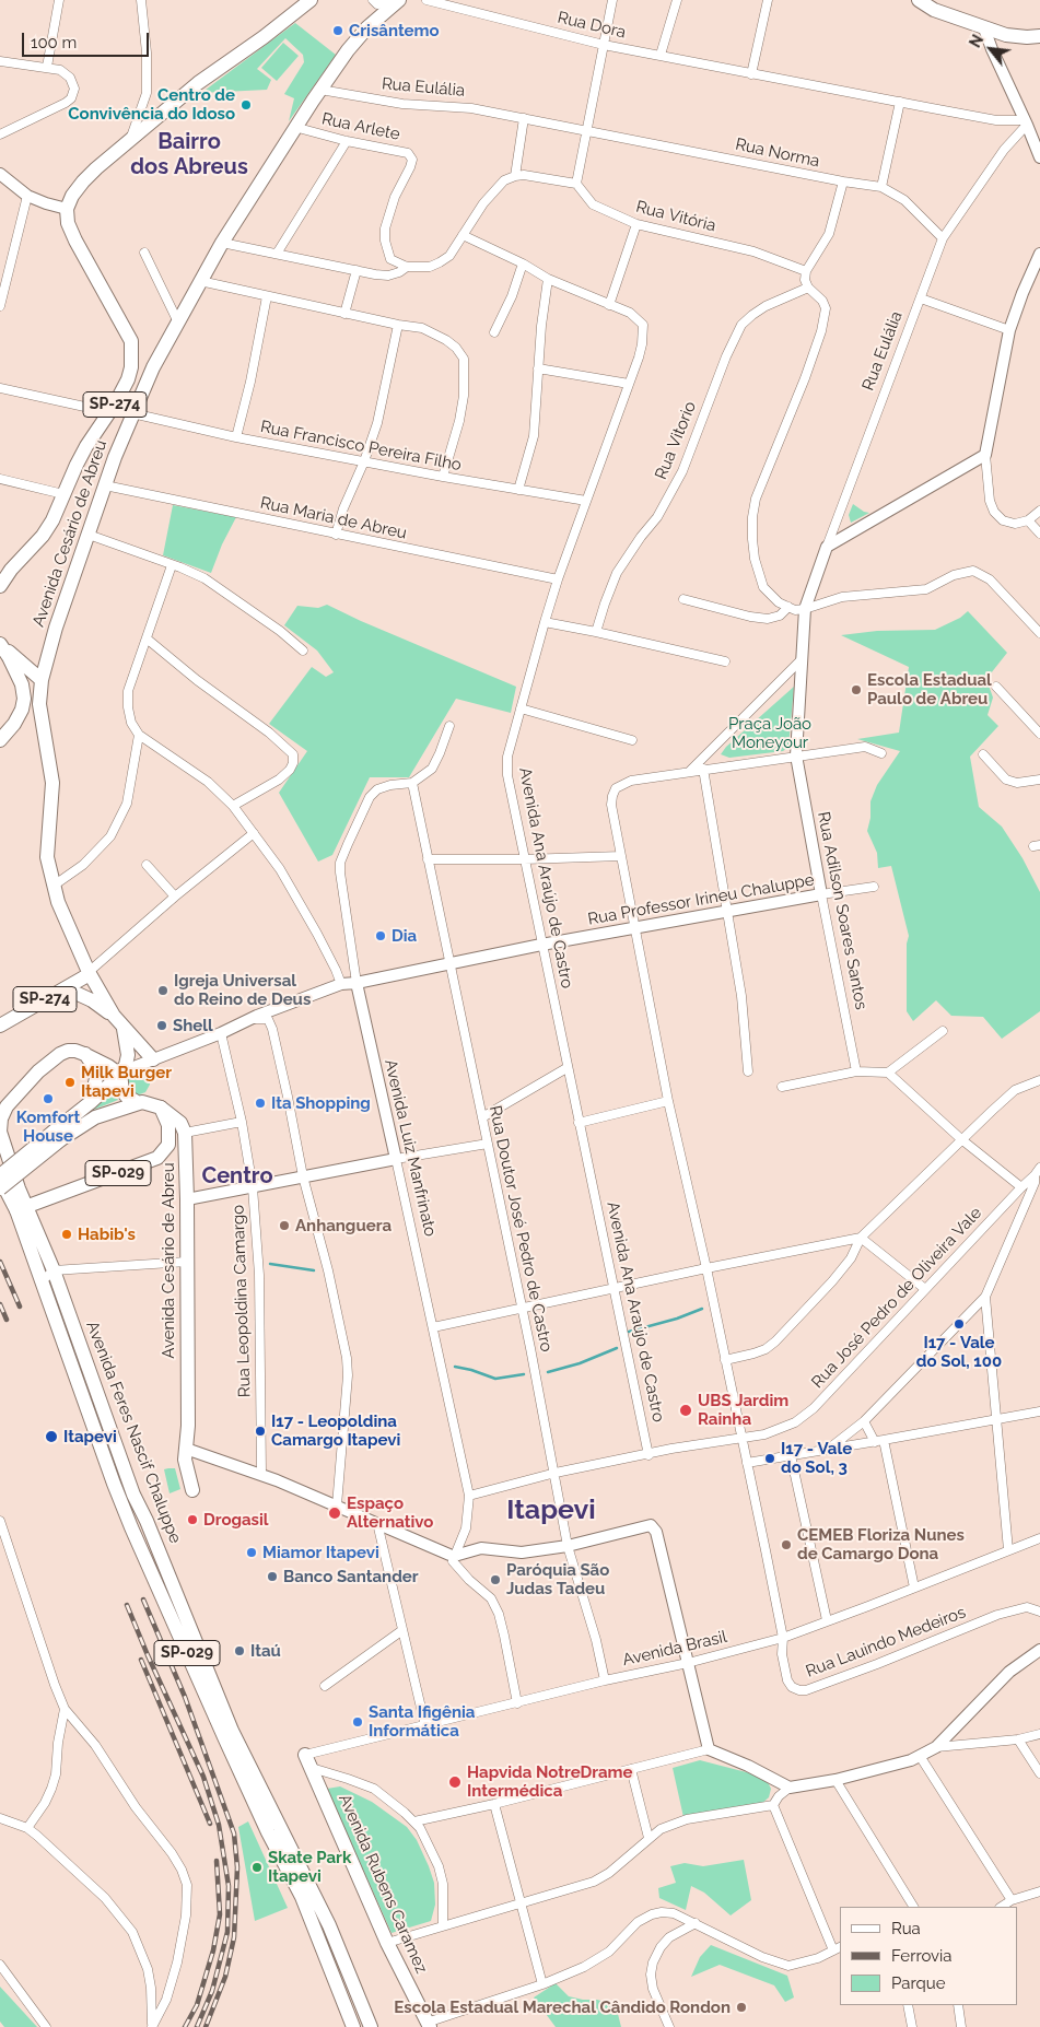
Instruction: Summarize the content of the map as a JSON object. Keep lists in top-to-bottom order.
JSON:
{
  "streets": {
    "main road": [
      "SP-274",
      "Avenida Cesário de Abreu",
      "SP-029",
      "Avenida Feres Nascif Chaluppe",
      "Avenida Rubens Caramez"
    ],
    "street": [
      "Rua Dora",
      "Rua Eulália",
      "Rua Arlete",
      "Rua Norma",
      "Rua Vitória",
      "Rua Vitorio",
      "Rua Francisco Pereira Filho",
      "Rua Maria de Abreu",
      "Avenida Ana Araújo de Castro",
      "Rua Professor Irineu Chaluppe",
      "Rua Adilson Soares Santos",
      "Avenida Luiz Manfrinato",
      "Rua Doutor José Pedro de Castro",
      "Rua José Pedro de Oliveira Vale",
      "Rua Leopoldina Camargo",
      "Rua Lauindo Medeiros",
      "Avenida Brasil"
    ]
  },
  "crossings": [
    ["Rua Dora", "Rua Eulália"],
    ["Rua Eulália", "Rua Norma"],
    ["Rua Eulália", "Avenida Cesário de Abreu"],
    ["Rua Eulália", "Rua Adilson Soares Santos"],
    ["Rua Arlete", "Avenida Cesário de Abreu"],
    ["SP-274", "Avenida Cesário de Abreu"],
    ["SP-274", "Rua Professor Irineu Chaluppe"],
    ["Rua Francisco Pereira Filho", "Avenida Cesário de Abreu"],
    ["Rua Francisco Pereira Filho", "Avenida Ana Araújo de Castro"],
    ["Rua Maria de Abreu", "Avenida Cesário de Abreu"],
    ["Rua Maria de Abreu", "Avenida Ana Araújo de Castro"],
    ["Avenida Ana Araújo de Castro", "Rua Professor Irineu Chaluppe"],
    ["Avenida Ana Araújo de Castro", "Rua José Pedro de Oliveira Vale"],
    ["Rua Professor Irineu Chaluppe", "Rua Adilson Soares Santos"],
    ["Rua Professor Irineu Chaluppe", "Avenida Luiz Manfrinato"],
    ["Rua Professor Irineu Chaluppe", "Rua Doutor José Pedro de Castro"],
    ["Rua Professor Irineu Chaluppe", "Rua Leopoldina Camargo"],
    ["Avenida Luiz Manfrinato", "Rua Doutor José Pedro de Castro"],
    ["Avenida Luiz Manfrinato", "Rua José Pedro de Oliveira Vale"],
    ["SP-029", "Avenida Feres Nascif Chaluppe"],
    ["Rua Doutor José Pedro de Castro", "Rua José Pedro de Oliveira Vale"],
    ["Rua Doutor José Pedro de Castro", "Avenida Brasil"],
    ["Rua Lauindo Medeiros", "Avenida Brasil"],
    ["Avenida Brasil", "Avenida Rubens Caramez"]
  ],
  "districts": ["Bairro dos Abreus", "Centro", "Itapevi"],
  "parks": ["Praça João Moneyour"],
  "places": [
    "Crisântemo",
    "Centro de Convivência do Idoso",
    "Escola Estadual Paulo de Abreu",
    "Dia",
    "Igreja Universal do Reino de Deus",
    "Shell",
    "Milk Burger Itapevi",
    "Komfort House",
    "Ita Shopping",
    "Anhanguera",
    "Habib's",
    "I17 - Vale do Sol, 100",
    "UBS Jardim Rainha",
    "I17 - Leopoldina Camargo Itapevi",
    "Itapevi",
    "I17 - Vale do Sol, 3",
    "Espaço Alternativo",
    "Drogasil",
    "CEMEB Floriza Nunes de Camargo Dona",
    "Miamor Itapevi",
    "Banco Santander",
    "Paróquia São Judas Tadeu",
    "Itaú",
    "Santa Ifigênia Informática",
    "Hapvida NotreDrame Intermédica",
    "Skate Park Itapevi",
    "Escola Estadual Marechal Cândido Rondon"
  ],
  "legend": ["Rua", "Ferrovia", "Parque"],
  "scale_bar": "100 m",
  "north": "top left"
}
